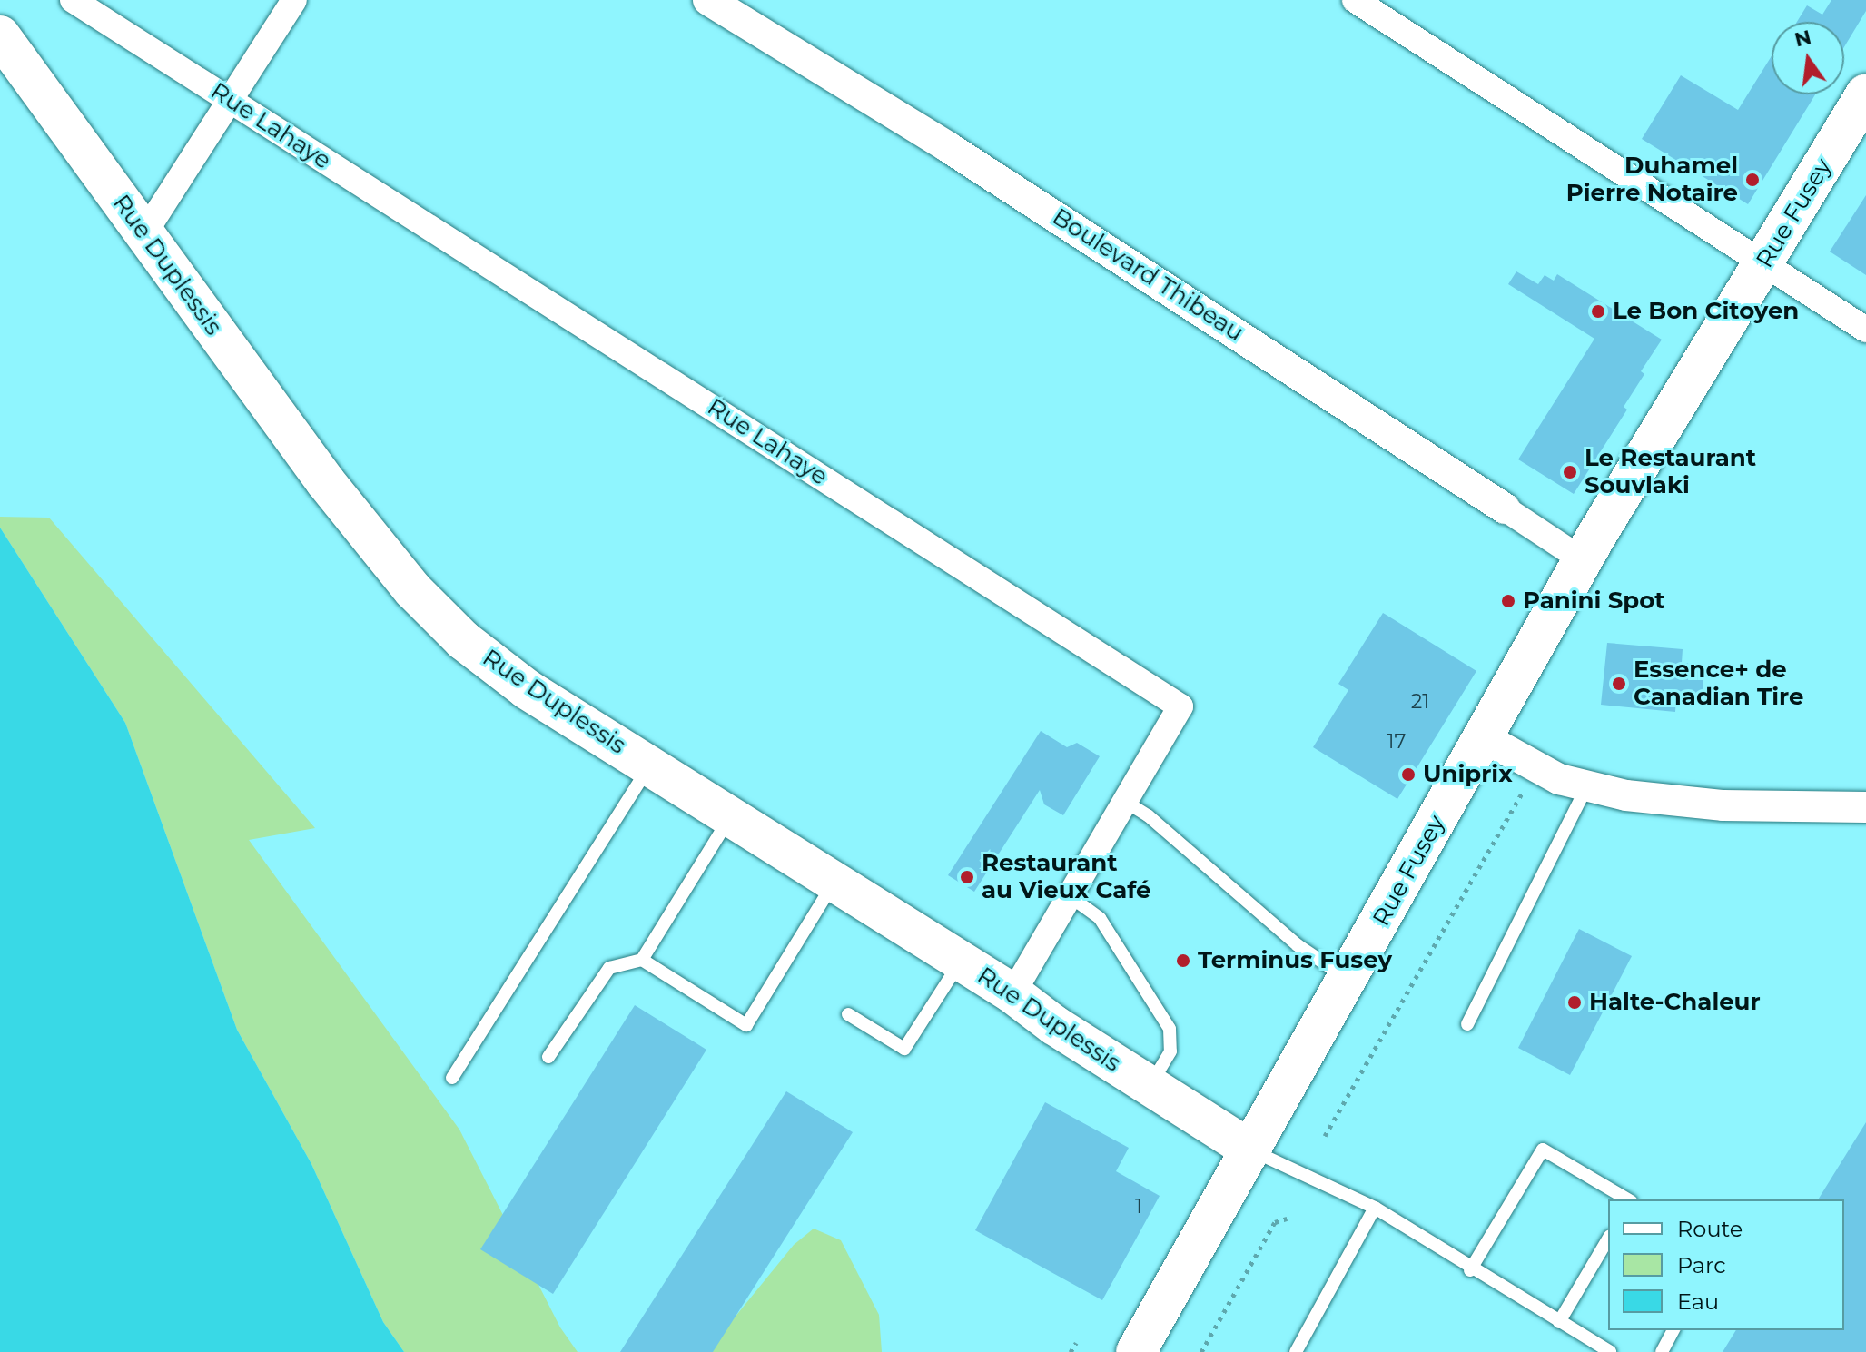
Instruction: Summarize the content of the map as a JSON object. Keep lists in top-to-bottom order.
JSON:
{
  "streets": {
    "main road": ["Rue Fusey", "Rue Duplessis"],
    "street": ["Rue Lahaye", "Boulevard Thibeau"]
  },
  "crossings": [
    ["Rue Lahaye", "Rue Duplessis"],
    ["Rue Fusey", "Rue Duplessis"],
    ["Rue Fusey", "Boulevard Thibeau"]
  ],
  "places": [
    "Duhamel Pierre Notaire",
    "Le Bon Citoyen",
    "Le Restaurant Souvlaki",
    "Panini Spot",
    "Essence+ de Canadian Tire",
    "Uniprix",
    "Restaurant au Vieux Café",
    "Terminus Fusey",
    "Halte-Chaleur"
  ],
  "house_numbers": ["21", "17", "1"],
  "legend": ["Route", "Parc", "Eau"],
  "north": "top"
}
